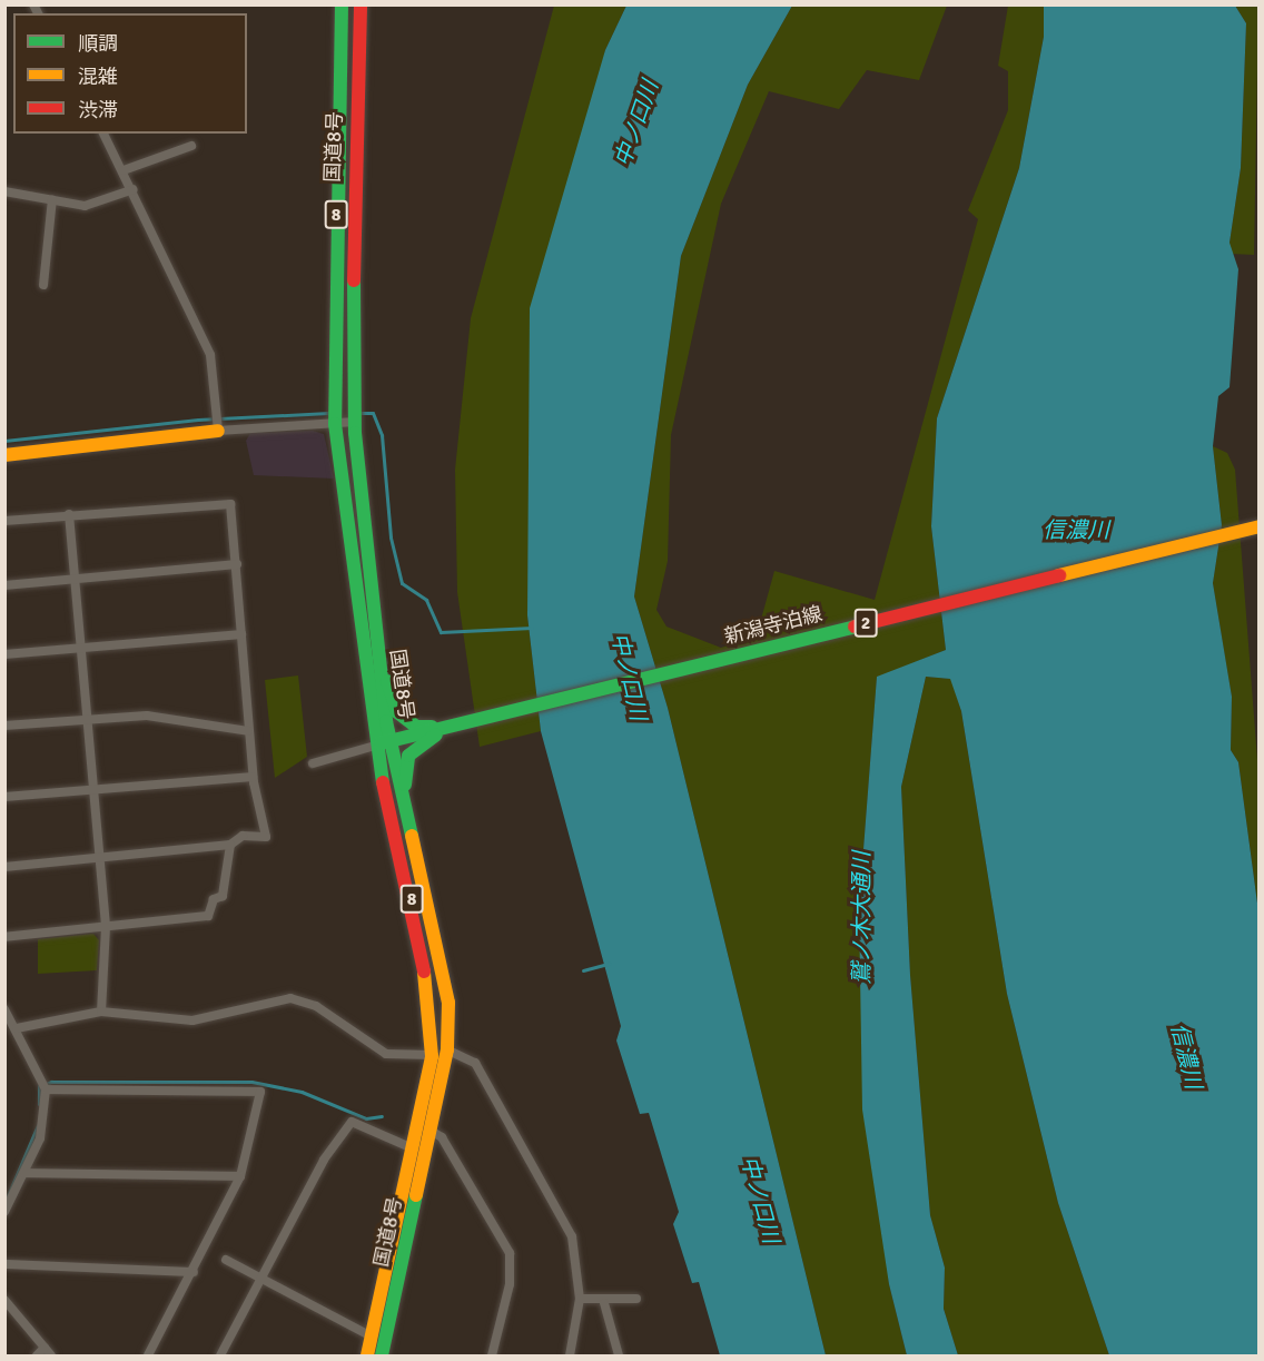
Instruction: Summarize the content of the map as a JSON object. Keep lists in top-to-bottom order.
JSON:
{
  "streets": {
    "main road": [
      "国道8号",
      "8",
      "2",
      "新潟寺泊線"
    ]
  },
  "crossings": [
    ["国道8号", "新潟寺泊線"]
  ],
  "water": ["中ノ口川", "信濃川", "鷲ノ木大通川"],
  "legend": ["順調", "混雑", "渋滞"]
}
